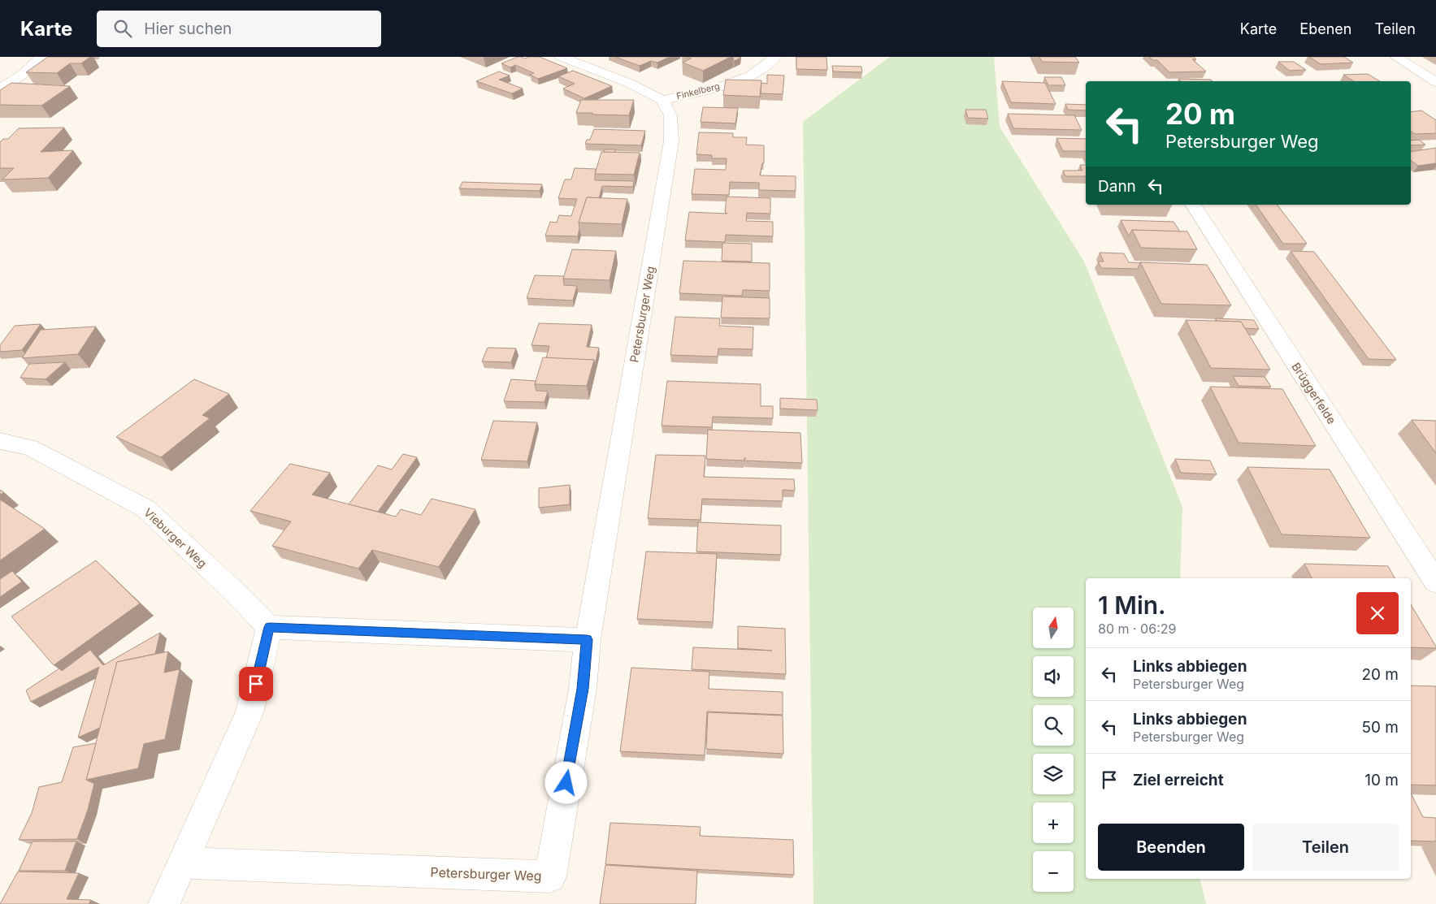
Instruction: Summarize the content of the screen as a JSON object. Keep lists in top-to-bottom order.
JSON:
{
  "streets": {
    "street": [
      "Finkelberg",
      "Petersburger Weg",
      "Brüggerfelde",
      "Vieburger Weg"
    ]
  },
  "crossings": [
    ["Finkelberg", "Petersburger Weg"]
  ],
  "north": "top",
  "page": {
    "header": "Karte",
    "search": "Hier suchen",
    "nav": ["Karte", "Ebenen", "Teilen"],
    "turn": ["20 m", "Petersburger Weg"],
    "then": "Dann",
    "heading": ["1 Min.", "80 m · 06:29"],
    "map_buttons": ["+", "−"],
    "list": [
      {
        "name": "Links abbiegen",
        "note": "Petersburger Weg",
        "value": "20 m"
      },
      {
        "name": "Links abbiegen",
        "note": "Petersburger Weg",
        "value": "50 m"
      },
      {
        "name": "Ziel erreicht",
        "value": "10 m"
      }
    ],
    "buttons": ["Beenden", "Teilen"]
  }
}
